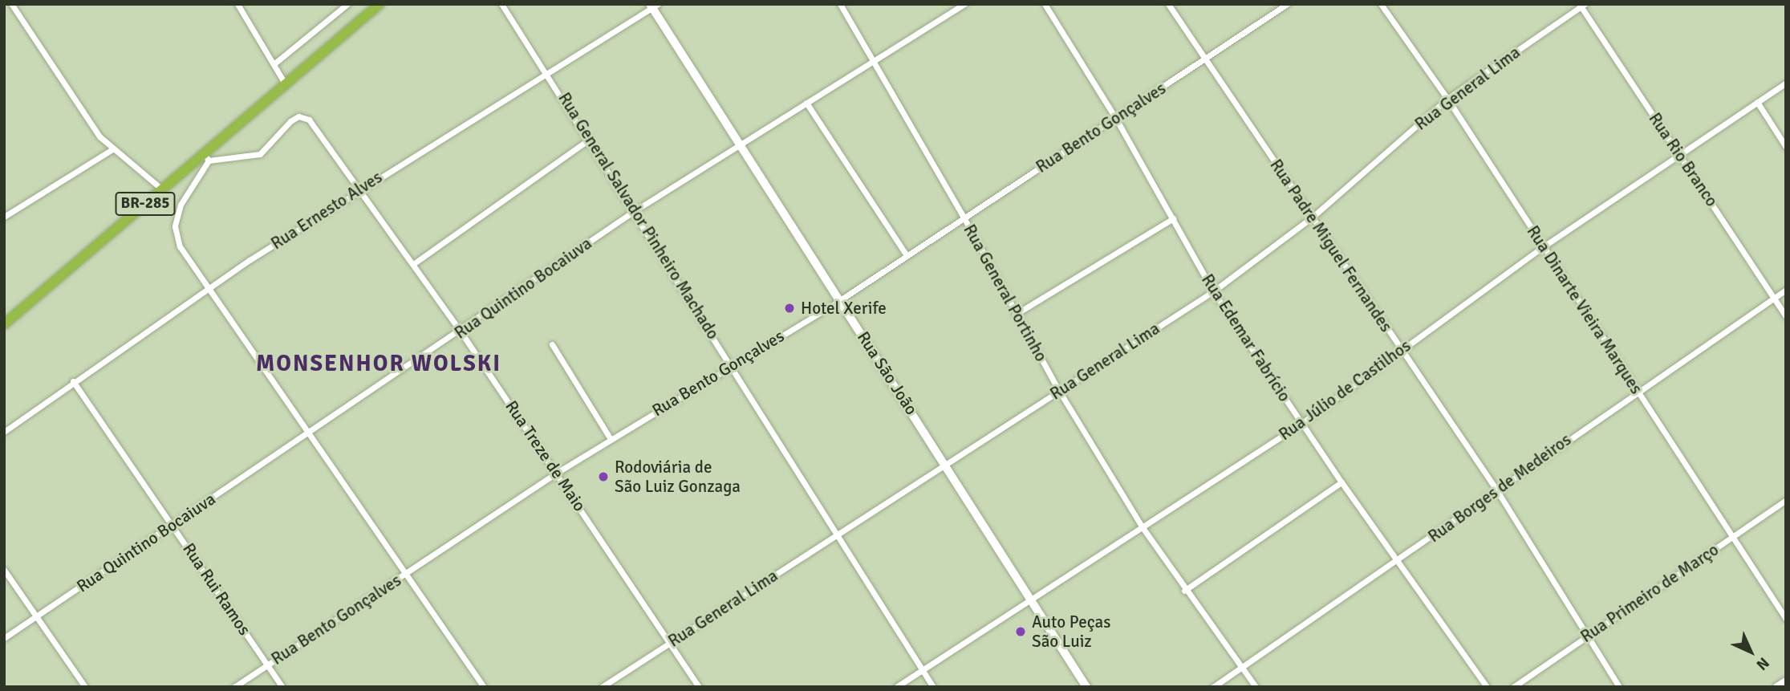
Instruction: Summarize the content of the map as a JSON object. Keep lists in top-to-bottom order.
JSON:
{
  "streets": {
    "highway": ["BR-285"],
    "main road": ["Rua São João"],
    "street": [
      "Rua General Lima",
      "Rua Bento Gonçalves",
      "Rua Rio Branco",
      "Rua Ernesto Alves",
      "Rua General Salvador Pinheiro Machado",
      "Rua Padre Miguel Fernandes",
      "Rua Quintino Bocaiuva",
      "Rua General Portinho",
      "Rua Dinarte Vieira Marques",
      "Rua Edemar Fabrício",
      "Rua Júlio de Castilhos",
      "Rua Treze de Maio",
      "Rua Borges de Medeiros",
      "Rua Rui Ramos",
      "Rua Primeiro de Março"
    ]
  },
  "crossings": [
    ["Rua General Lima", "Rua Rio Branco"],
    ["Rua General Lima", "Rua General Salvador Pinheiro Machado"],
    ["Rua General Lima", "Rua Padre Miguel Fernandes"],
    ["Rua General Lima", "Rua General Portinho"],
    ["Rua General Lima", "Rua Dinarte Vieira Marques"],
    ["Rua General Lima", "Rua Edemar Fabrício"],
    ["Rua General Lima", "Rua São João"],
    ["Rua General Lima", "Rua Treze de Maio"],
    ["Rua Bento Gonçalves", "Rua General Salvador Pinheiro Machado"],
    ["Rua Bento Gonçalves", "Rua Padre Miguel Fernandes"],
    ["Rua Bento Gonçalves", "Rua General Portinho"],
    ["Rua Bento Gonçalves", "Rua Edemar Fabrício"],
    ["Rua Bento Gonçalves", "Rua São João"],
    ["Rua Bento Gonçalves", "Rua Treze de Maio"],
    ["Rua Bento Gonçalves", "Rua Rui Ramos"],
    ["Rua Rio Branco", "Rua Júlio de Castilhos"],
    ["Rua Rio Branco", "Rua Borges de Medeiros"],
    ["BR-285", "Rua Treze de Maio"],
    ["Rua Ernesto Alves", "Rua General Salvador Pinheiro Machado"],
    ["Rua Ernesto Alves", "Rua São João"],
    ["Rua Ernesto Alves", "Rua Treze de Maio"],
    ["Rua Ernesto Alves", "Rua Rui Ramos"],
    ["Rua General Salvador Pinheiro Machado", "Rua Quintino Bocaiuva"],
    ["Rua General Salvador Pinheiro Machado", "Rua Júlio de Castilhos"],
    ["Rua Padre Miguel Fernandes", "Rua Júlio de Castilhos"],
    ["Rua Padre Miguel Fernandes", "Rua Borges de Medeiros"],
    ["Rua Padre Miguel Fernandes", "Rua Primeiro de Março"],
    ["Rua Quintino Bocaiuva", "Rua General Portinho"],
    ["Rua Quintino Bocaiuva", "Rua São João"],
    ["Rua Quintino Bocaiuva", "Rua Treze de Maio"],
    ["Rua Quintino Bocaiuva", "Rua Rui Ramos"],
    ["Rua General Portinho", "Rua Júlio de Castilhos"],
    ["Rua General Portinho", "Rua Borges de Medeiros"],
    ["Rua Dinarte Vieira Marques", "Rua Júlio de Castilhos"],
    ["Rua Dinarte Vieira Marques", "Rua Borges de Medeiros"],
    ["Rua Dinarte Vieira Marques", "Rua Primeiro de Março"],
    ["Rua Edemar Fabrício", "Rua Júlio de Castilhos"],
    ["Rua Edemar Fabrício", "Rua Borges de Medeiros"],
    ["Rua São João", "Rua Júlio de Castilhos"]
  ],
  "districts": ["MONSENHOR WOLSKI"],
  "places": ["Hotel Xerife", "Rodoviária de São Luiz Gonzaga", "Auto Peças São Luiz"],
  "north": "bottom right"
}
